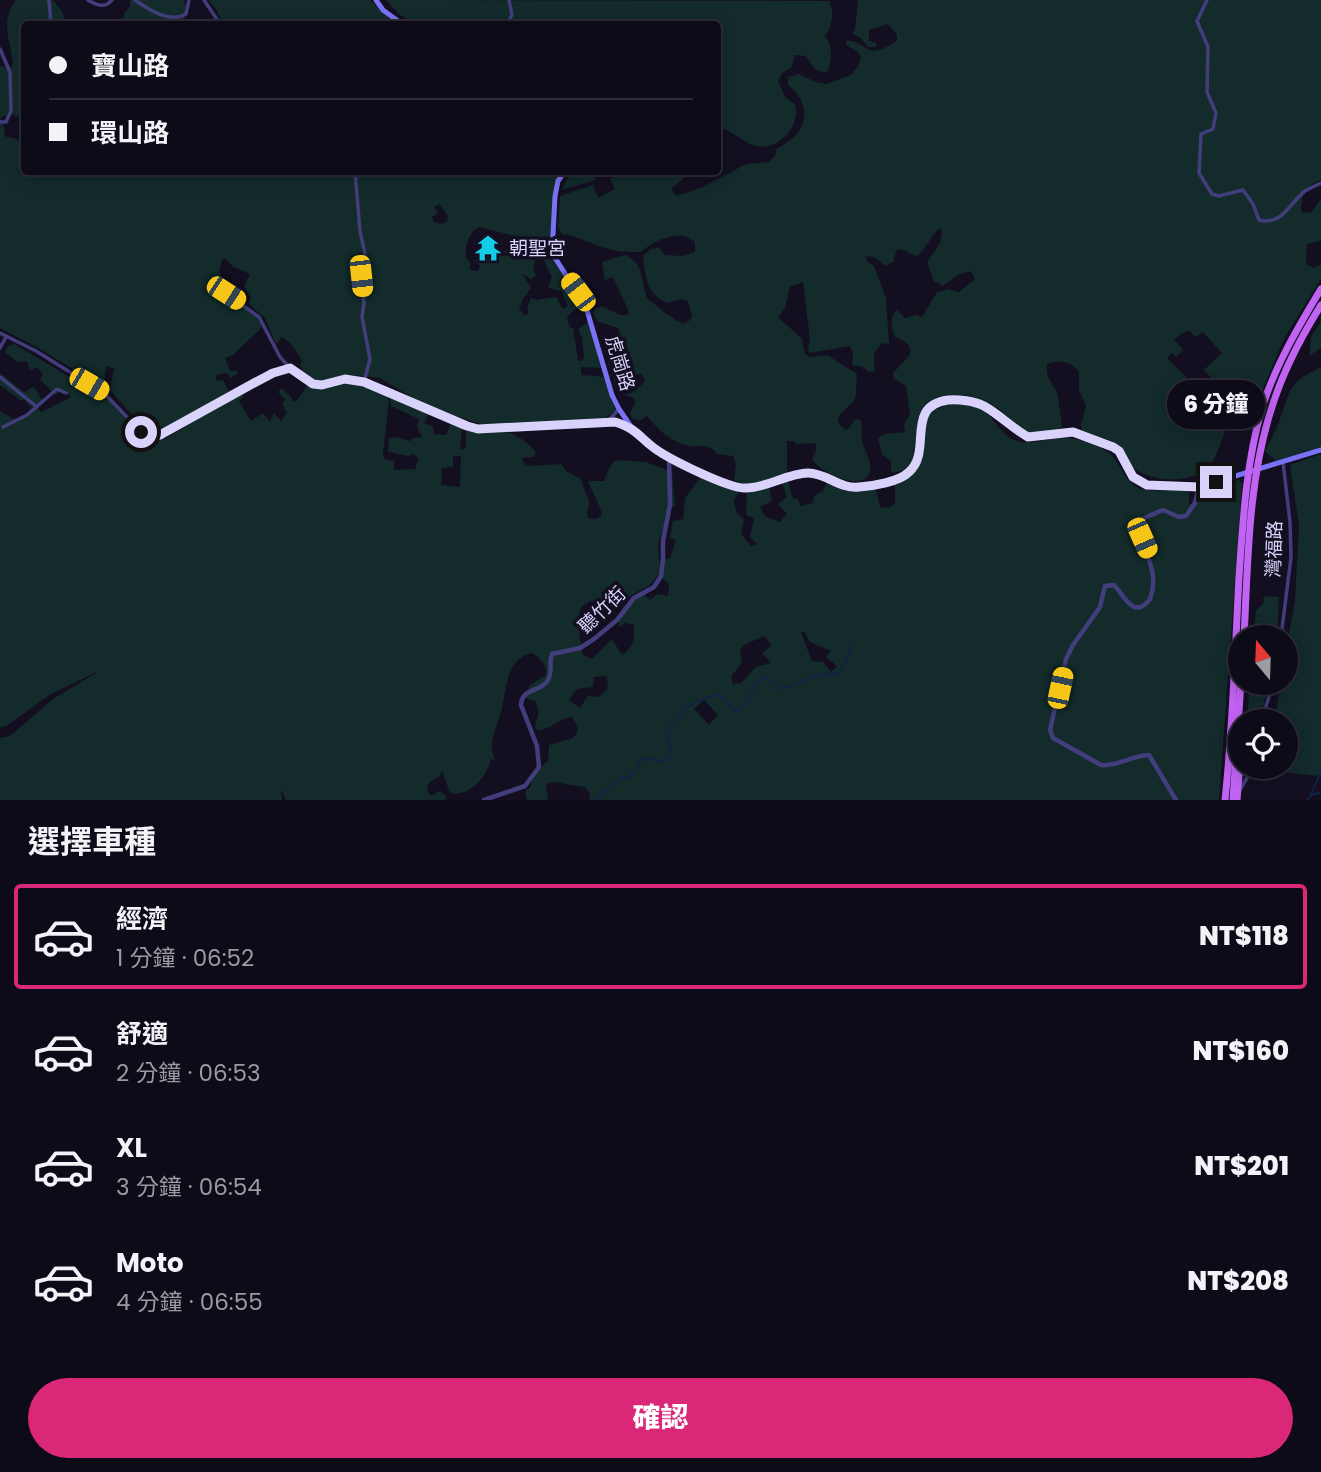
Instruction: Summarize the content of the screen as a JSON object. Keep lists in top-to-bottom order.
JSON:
{
  "streets": {
    "main road": ["虎崗路"],
    "street": ["灣福路", "聽竹街"]
  },
  "crossings": [
    ["虎崗路", "聽竹街"]
  ],
  "places": {
    "temple": ["朝聖宮"]
  },
  "north": "top",
  "page": {
    "banner": ["寶山路", "環山路"],
    "bubble": "6 分鐘",
    "heading": "選擇車種",
    "list": [
      {
        "name": "經濟",
        "note": "1 分鐘 · 06:52",
        "value": "NT$118"
      },
      {
        "name": "舒適",
        "note": "2 分鐘 · 06:53",
        "value": "NT$160"
      },
      {
        "name": "XL",
        "note": "3 分鐘 · 06:54",
        "value": "NT$201"
      },
      {
        "name": "Moto",
        "note": "4 分鐘 · 06:55",
        "value": "NT$208"
      }
    ],
    "buttons": "確認"
  }
}
